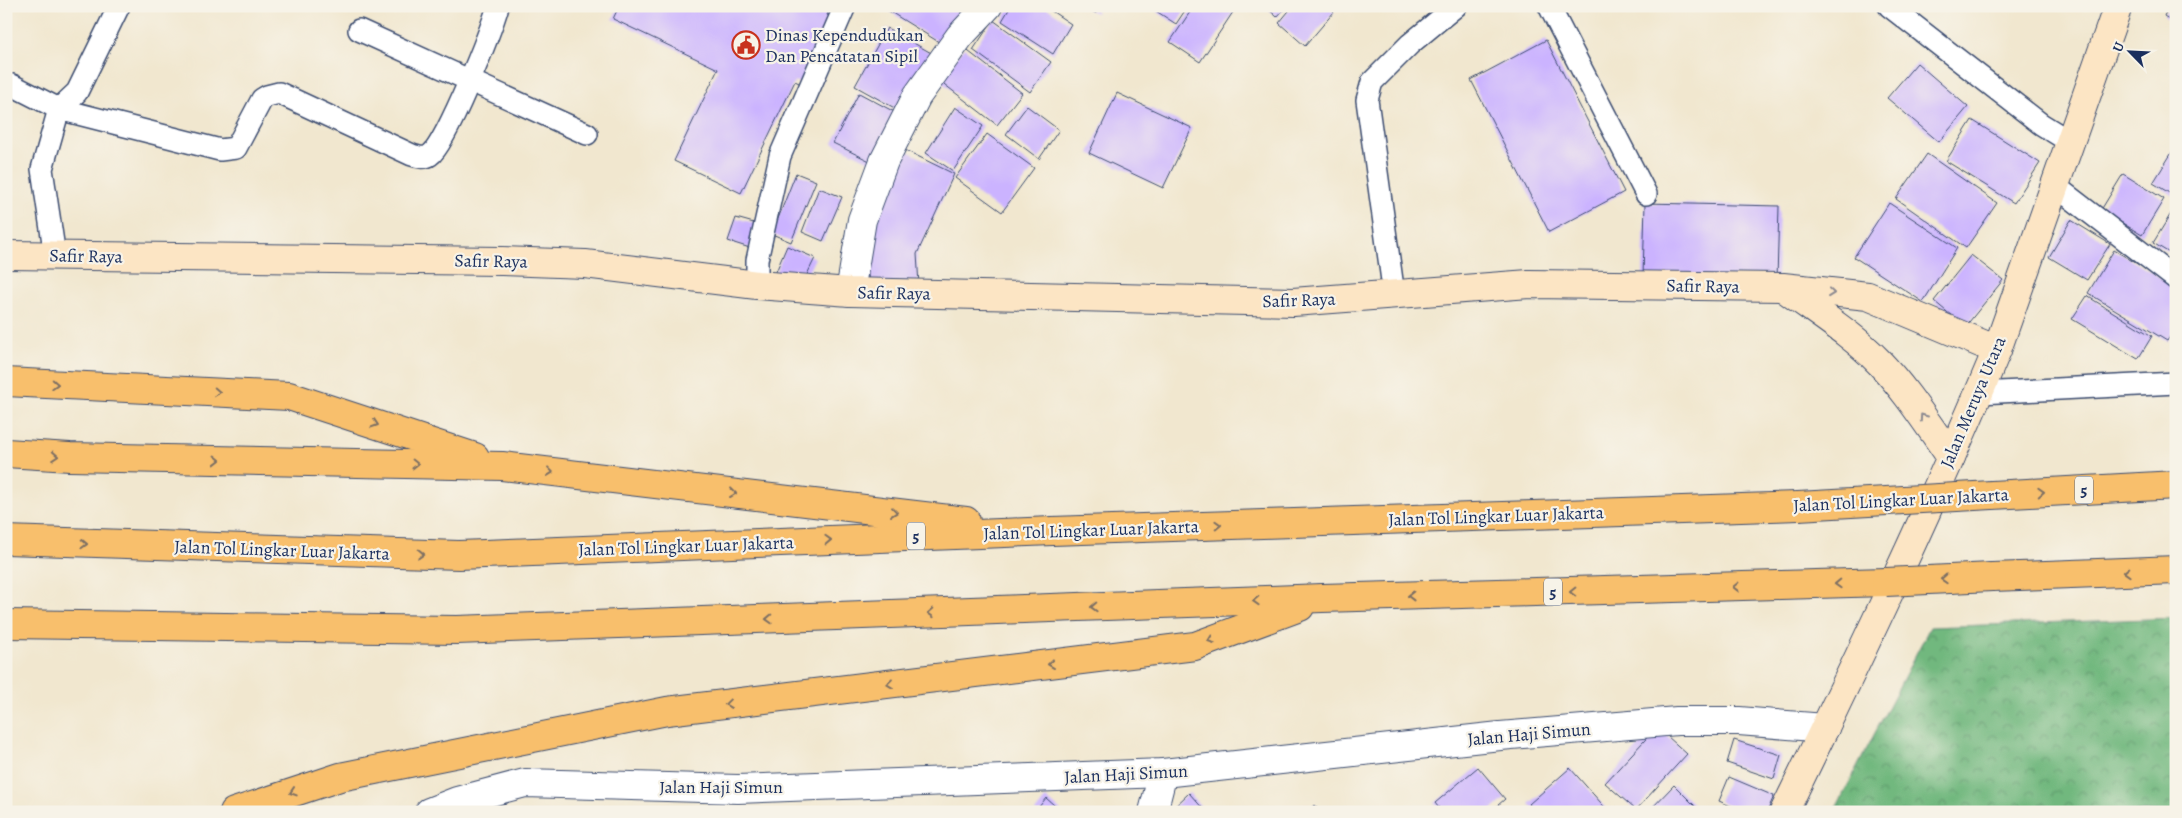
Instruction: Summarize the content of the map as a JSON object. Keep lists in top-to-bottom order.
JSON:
{
  "streets": {
    "highway": ["5", "Jalan Tol Lingkar Luar Jakarta"],
    "street": ["Safir Raya", "Jalan Meruya Utara", "Jalan Haji Simun"]
  },
  "crossings": [
    ["Safir Raya", "Jalan Meruya Utara"],
    ["Jalan Meruya Utara", "Jalan Haji Simun"]
  ],
  "places": {
    "public building": ["Dinas Kependudukan Dan Pencatatan Sipil"]
  },
  "north": "top left"
}
